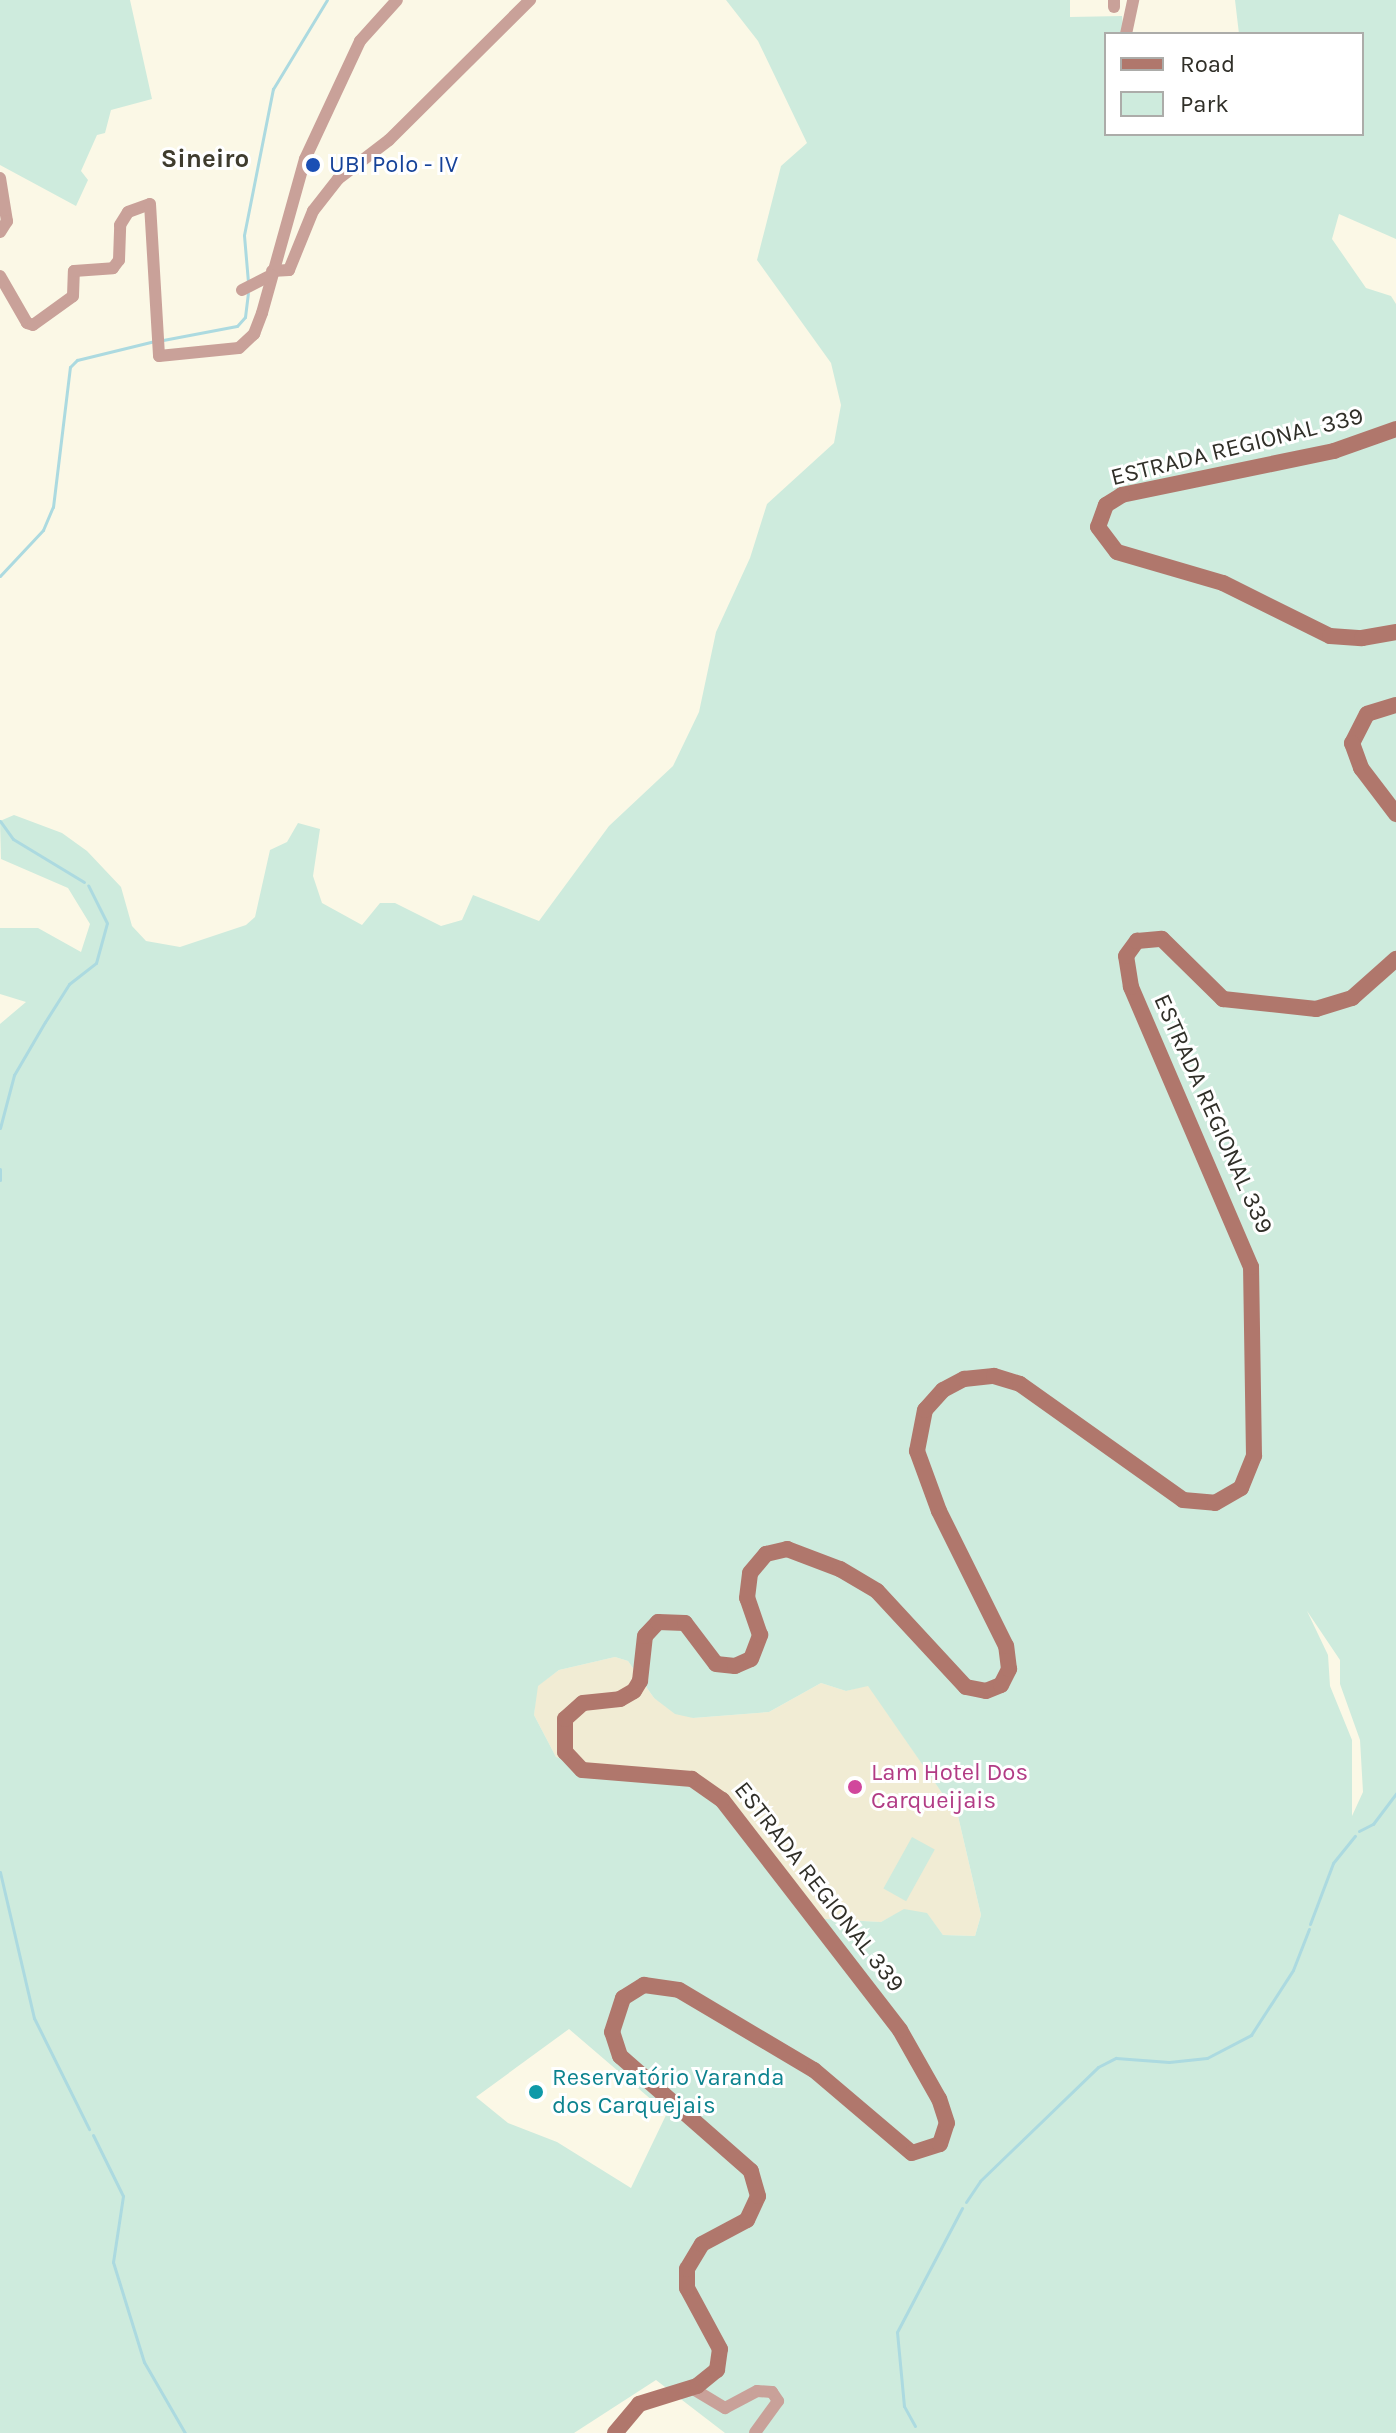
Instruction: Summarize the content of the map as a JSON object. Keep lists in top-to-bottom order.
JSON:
{
  "streets": {
    "main road": ["ESTRADA REGIONAL 339"]
  },
  "districts": ["Sineiro"],
  "places": ["UBI Polo - IV", "Lam Hotel Dos Carqueijais", "Reservatório Varanda dos Carquejais"],
  "legend": ["Road", "Park"]
}
